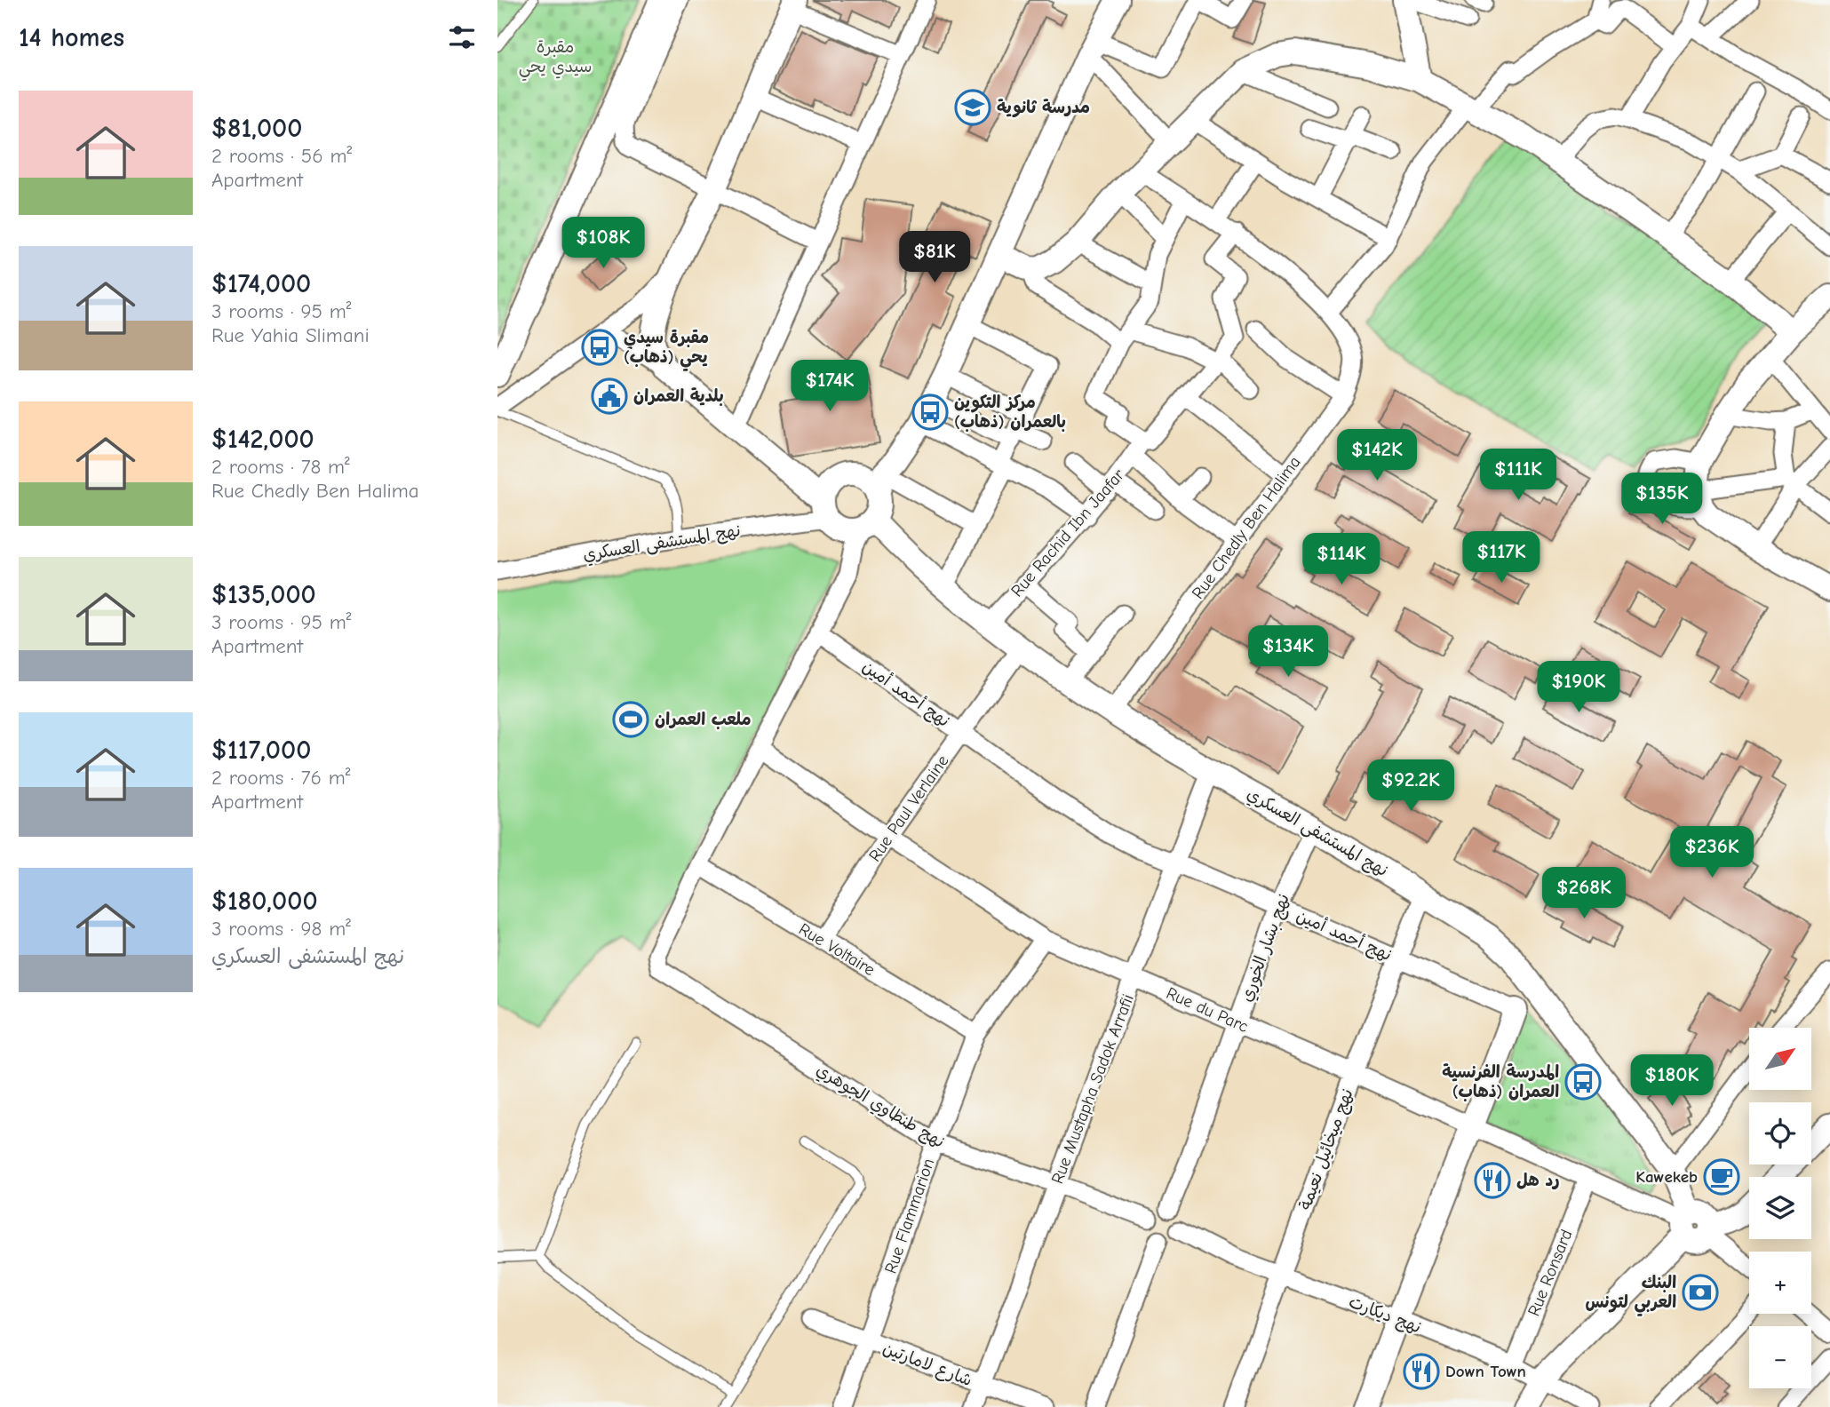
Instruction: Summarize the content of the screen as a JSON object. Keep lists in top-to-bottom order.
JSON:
{
  "streets": {
    "street": [
      "Rue Chedly Ben Halima",
      "Rue Rachid Ibn Jaafar",
      "نهج المستشفى العسكري",
      "نهج أحمد أمين",
      "Rue Paul Verlaine",
      "نهج بشار الخوري",
      "Rue Voltaire",
      "Rue du Parc",
      "Rue Mustapha Sadok Arrafii",
      "نهج طنطاوي الجوهري",
      "نهج ميخائيل نعيمة",
      "Rue Flammarion",
      "Rue Ronsard",
      "نهج ديكارت",
      "شارع لامارتين"
    ]
  },
  "crossings": [
    ["Rue Chedly Ben Halima", "نهج المستشفى العسكري"],
    ["Rue Rachid Ibn Jaafar", "نهج المستشفى العسكري"],
    ["نهج المستشفى العسكري", "Rue Paul Verlaine"],
    ["نهج المستشفى العسكري", "نهج بشار الخوري"],
    ["نهج المستشفى العسكري", "Rue du Parc"],
    ["نهج المستشفى العسكري", "Rue Mustapha Sadok Arrafii"],
    ["نهج المستشفى العسكري", "نهج ميخائيل نعيمة"],
    ["نهج أحمد أمين", "Rue Paul Verlaine"],
    ["نهج أحمد أمين", "نهج بشار الخوري"],
    ["نهج أحمد أمين", "Rue du Parc"],
    ["نهج أحمد أمين", "Rue Mustapha Sadok Arrafii"],
    ["نهج أحمد أمين", "نهج ميخائيل نعيمة"],
    ["نهج أحمد أمين", "نهج ديكارت"],
    ["Rue Paul Verlaine", "Rue Voltaire"],
    ["Rue Paul Verlaine", "Rue du Parc"],
    ["نهج بشار الخوري", "Rue du Parc"],
    ["نهج بشار الخوري", "نهج طنطاوي الجوهري"],
    ["نهج بشار الخوري", "نهج ديكارت"],
    ["Rue Voltaire", "نهج طنطاوي الجوهري"],
    ["Rue Voltaire", "Rue Flammarion"],
    ["Rue du Parc", "Rue Mustapha Sadok Arrafii"],
    ["Rue du Parc", "نهج ميخائيل نعيمة"],
    ["Rue du Parc", "Rue Flammarion"],
    ["Rue du Parc", "Rue Ronsard"],
    ["Rue Mustapha Sadok Arrafii", "نهج طنطاوي الجوهري"],
    ["Rue Mustapha Sadok Arrafii", "شارع لامارتين"],
    ["نهج طنطاوي الجوهري", "Rue Flammarion"],
    ["نهج طنطاوي الجوهري", "نهج ديكارت"],
    ["نهج ميخائيل نعيمة", "نهج ديكارت"],
    ["Rue Flammarion", "شارع لامارتين"],
    ["Rue Ronsard", "نهج ديكارت"]
  ],
  "parks": ["مقبرة سيدي يحي"],
  "places": {
    "school or university": ["مدرسة ثانوية"],
    "bus stop": ["مقبرة سيدي يحي (ذهاب)", "مركز التكوين بالعمران (ذهاب)", "المدرسة الفرنسية العمران (ذهاب)"],
    "public building": ["بلدية العمران"],
    "sports": ["ملعب العمران"],
    "cafe": ["Kawekeb"],
    "restaurant": ["رد هل", "Down Town"],
    "bank": ["البنك العربي لتونس"]
  },
  "north": "top right",
  "page": {
    "heading": "14 homes",
    "list": [
      {
        "name": "$81,000",
        "note": "2 rooms · 56 m² · Apartment"
      },
      {
        "name": "$174,000",
        "note": "3 rooms · 95 m² · Rue Yahia Slimani"
      },
      {
        "name": "$142,000",
        "note": "2 rooms · 78 m² · Rue Chedly Ben Halima"
      },
      {
        "name": "$135,000",
        "note": "3 rooms · 95 m² · Apartment"
      },
      {
        "name": "$117,000",
        "note": "2 rooms · 76 m² · Apartment"
      },
      {
        "name": "$180,000",
        "note": "3 rooms · 98 m² · نهج المستشفى العسكري"
      }
    ],
    "price": [
      "$108K",
      "$81K",
      "$174K",
      "$142K",
      "$111K",
      "$135K",
      "$117K",
      "$114K",
      "$134K",
      "$190K",
      "$92.2K",
      "$236K",
      "$268K",
      "$180K"
    ],
    "map_buttons": ["+", "−"]
  }
}
